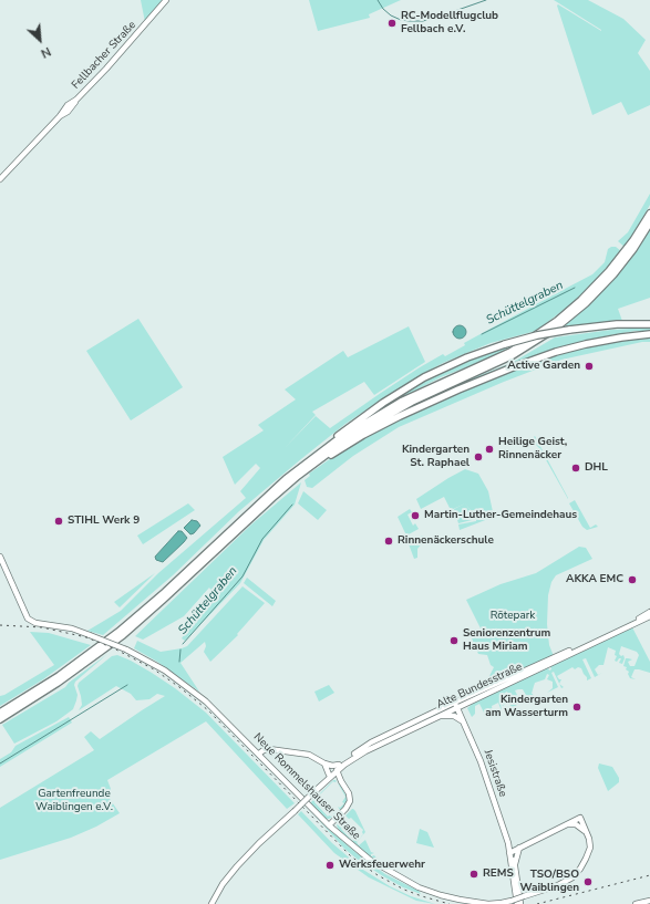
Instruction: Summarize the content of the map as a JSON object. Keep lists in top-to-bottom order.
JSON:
{
  "streets": {
    "street": [
      "Fellbacher Straße",
      "Alte Bundesstraße",
      "Jesistraße",
      "Neue Rommelshauser Straße"
    ]
  },
  "crossings": [
    ["Alte Bundesstraße", "Jesistraße"],
    ["Jesistraße", "Neue Rommelshauser Straße"]
  ],
  "water": ["Schüttelgraben"],
  "parks": ["Rötepark", "Gartenfreunde Waiblingen e.V."],
  "places": [
    "RC-Modellflugclub Fellbach e.V.",
    "Active Garden",
    "Heilige Geist, Rinnenäcker",
    "Kindergarten St. Raphael",
    "DHL",
    "Martin-Luther-Gemeindehaus",
    "STIHL Werk 9",
    "Rinnenäckerschule",
    "AKKA EMC",
    "Seniorenzentrum Haus Miriam",
    "Kindergarten am Wasserturm",
    "Werksfeuerwehr",
    "REMS",
    "TSO/BSO Waiblingen"
  ],
  "north": "bottom right"
}
